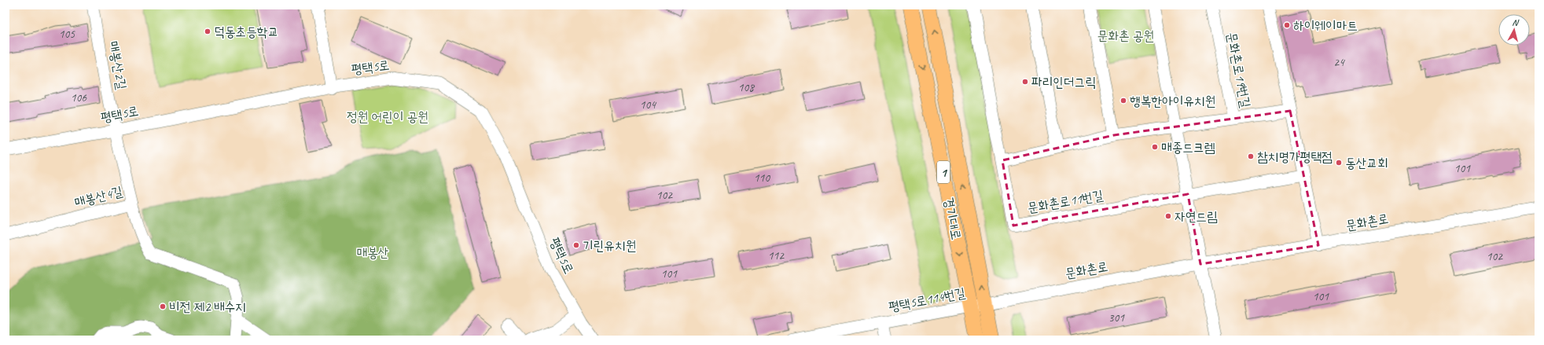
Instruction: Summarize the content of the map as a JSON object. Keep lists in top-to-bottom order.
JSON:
{
  "streets": {
    "main road": ["1", "경기대로"],
    "street": [
      "매봉산2길",
      "평택5로",
      "문화촌로19번길",
      "매봉산4길",
      "문화촌로11번길",
      "문화촌로",
      "평택5로114번길"
    ]
  },
  "crossings": [
    ["매봉산2길", "평택5로"],
    ["매봉산2길", "매봉산4길"],
    ["경기대로", "문화촌로"],
    ["경기대로", "평택5로114번길"],
    ["문화촌로", "평택5로114번길"]
  ],
  "parks": ["문화촌 공원", "정원 어린이 공원", "매봉산"],
  "places": [
    "하이웨이마트",
    "덕동초등학교",
    "파리인더그릭",
    "행복한아이유치원",
    "매종드크렘",
    "참치명가평택점",
    "동산교회",
    "자연드림",
    "기린유치원",
    "비전 제2 배수지"
  ],
  "house_numbers": [
    "105",
    "24",
    "108",
    "106",
    "104",
    "101",
    "110",
    "102",
    "112",
    "102",
    "101",
    "101",
    "301"
  ],
  "north": "top"
}
